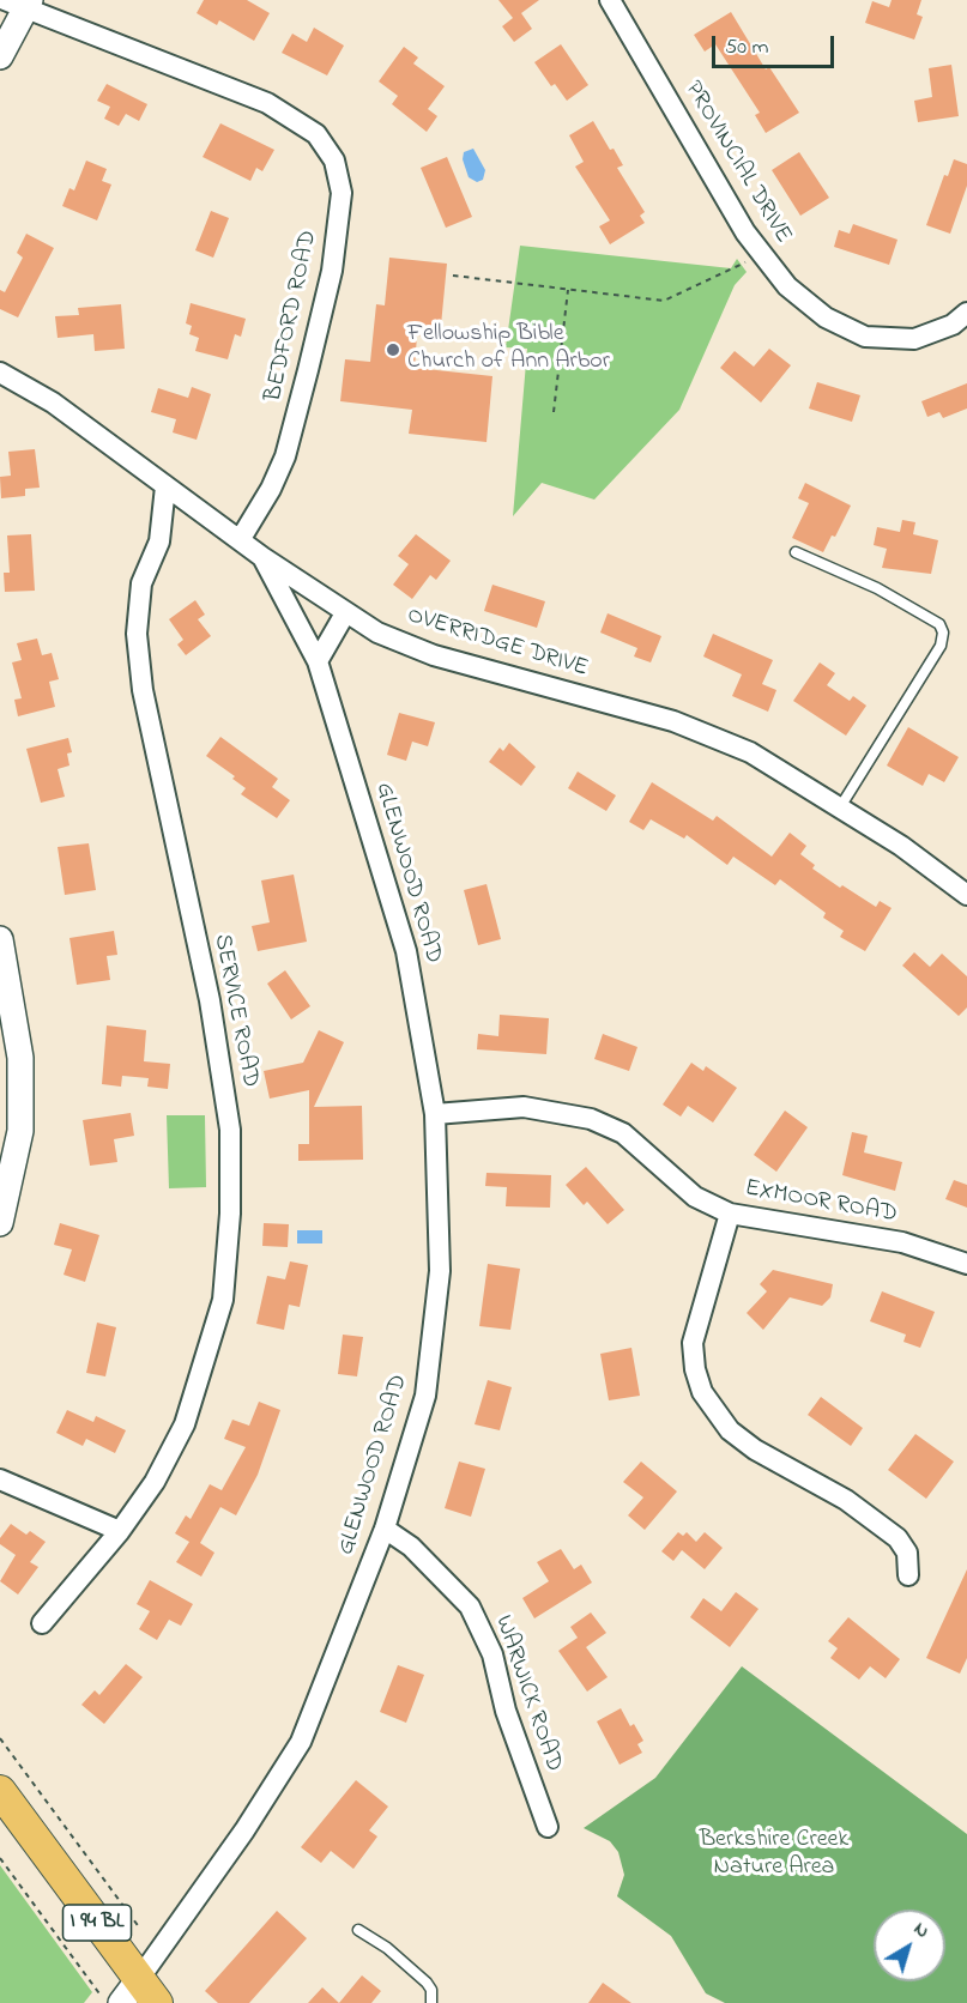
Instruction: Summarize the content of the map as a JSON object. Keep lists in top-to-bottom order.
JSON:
{
  "streets": {
    "main road": ["I 94 BL"],
    "street": [
      "PROVINCIAL DRIVE",
      "BEDFORD ROAD",
      "OVERRIDGE DRIVE",
      "GLENWOOD ROAD",
      "SERVICE ROAD",
      "EXMOOR ROAD",
      "WARWICK ROAD"
    ]
  },
  "crossings": [
    ["BEDFORD ROAD", "OVERRIDGE DRIVE"],
    ["OVERRIDGE DRIVE", "GLENWOOD ROAD"],
    ["OVERRIDGE DRIVE", "SERVICE ROAD"],
    ["GLENWOOD ROAD", "EXMOOR ROAD"],
    ["GLENWOOD ROAD", "WARWICK ROAD"],
    ["GLENWOOD ROAD", "I 94 BL"]
  ],
  "parks": ["Berkshire Creek Nature Area"],
  "places": ["Fellowship Bible Church of Ann Arbor"],
  "scale_bar": "50 m",
  "north": "top right"
}
